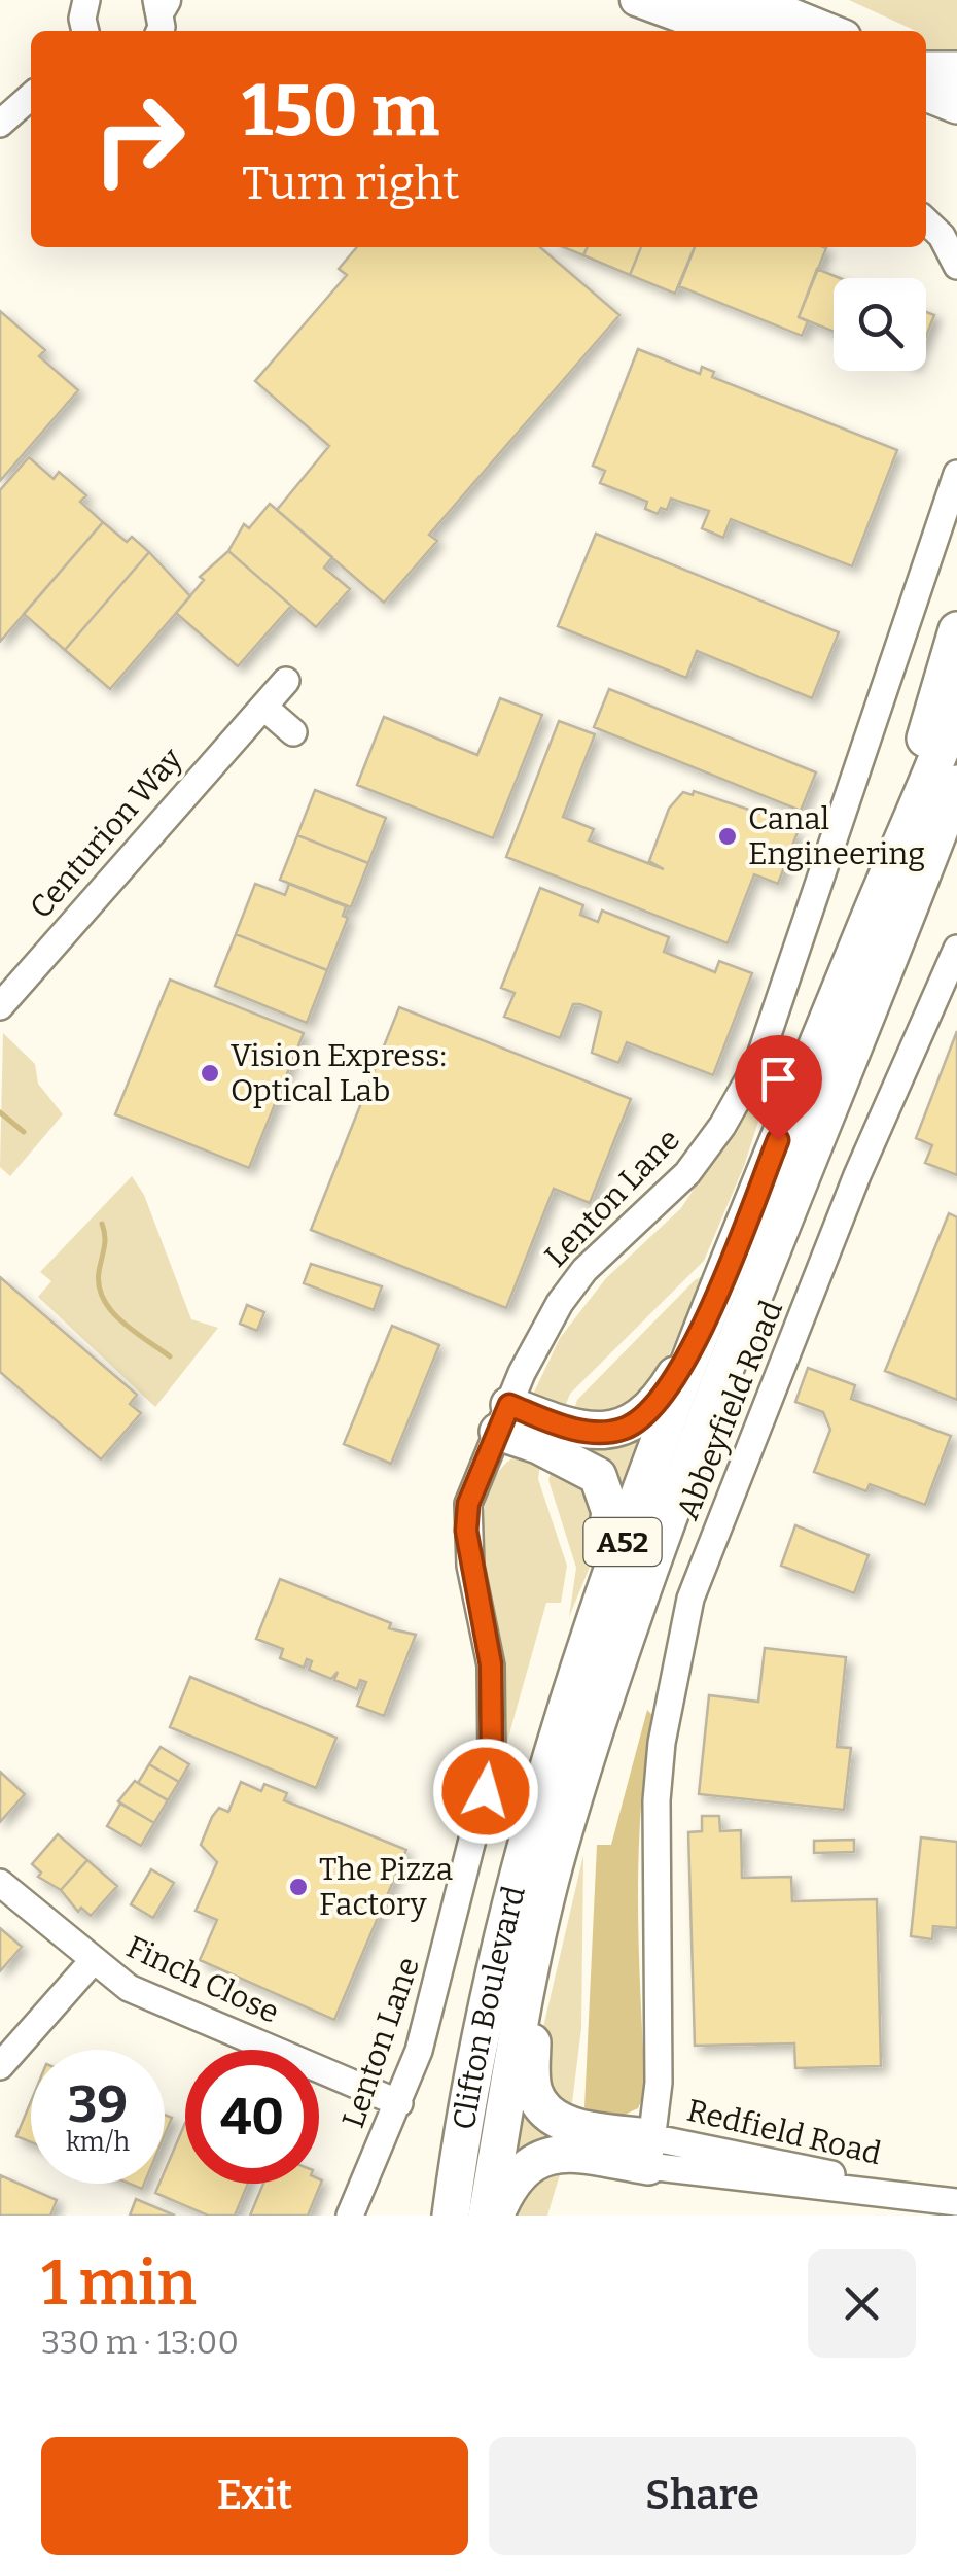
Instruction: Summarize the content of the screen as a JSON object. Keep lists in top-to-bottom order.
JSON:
{
  "streets": {
    "highway": ["A52", "Clifton Boulevard"],
    "street": [
      "Centurion Way",
      "Lenton Lane",
      "Abbeyfield Road",
      "Finch Close",
      "Redfield Road"
    ]
  },
  "crossings": [
    ["Lenton Lane", "Finch Close"],
    ["Abbeyfield Road", "Redfield Road"]
  ],
  "places": ["Canal Engineering", "Vision Express: Optical Lab", "The Pizza Factory"],
  "page": {
    "turn": ["150 m", "Turn right"],
    "speed": "39 km/h",
    "limit": "40",
    "heading": ["1 min", "330 m · 13:00"],
    "buttons": ["Exit", "Share"]
  }
}
